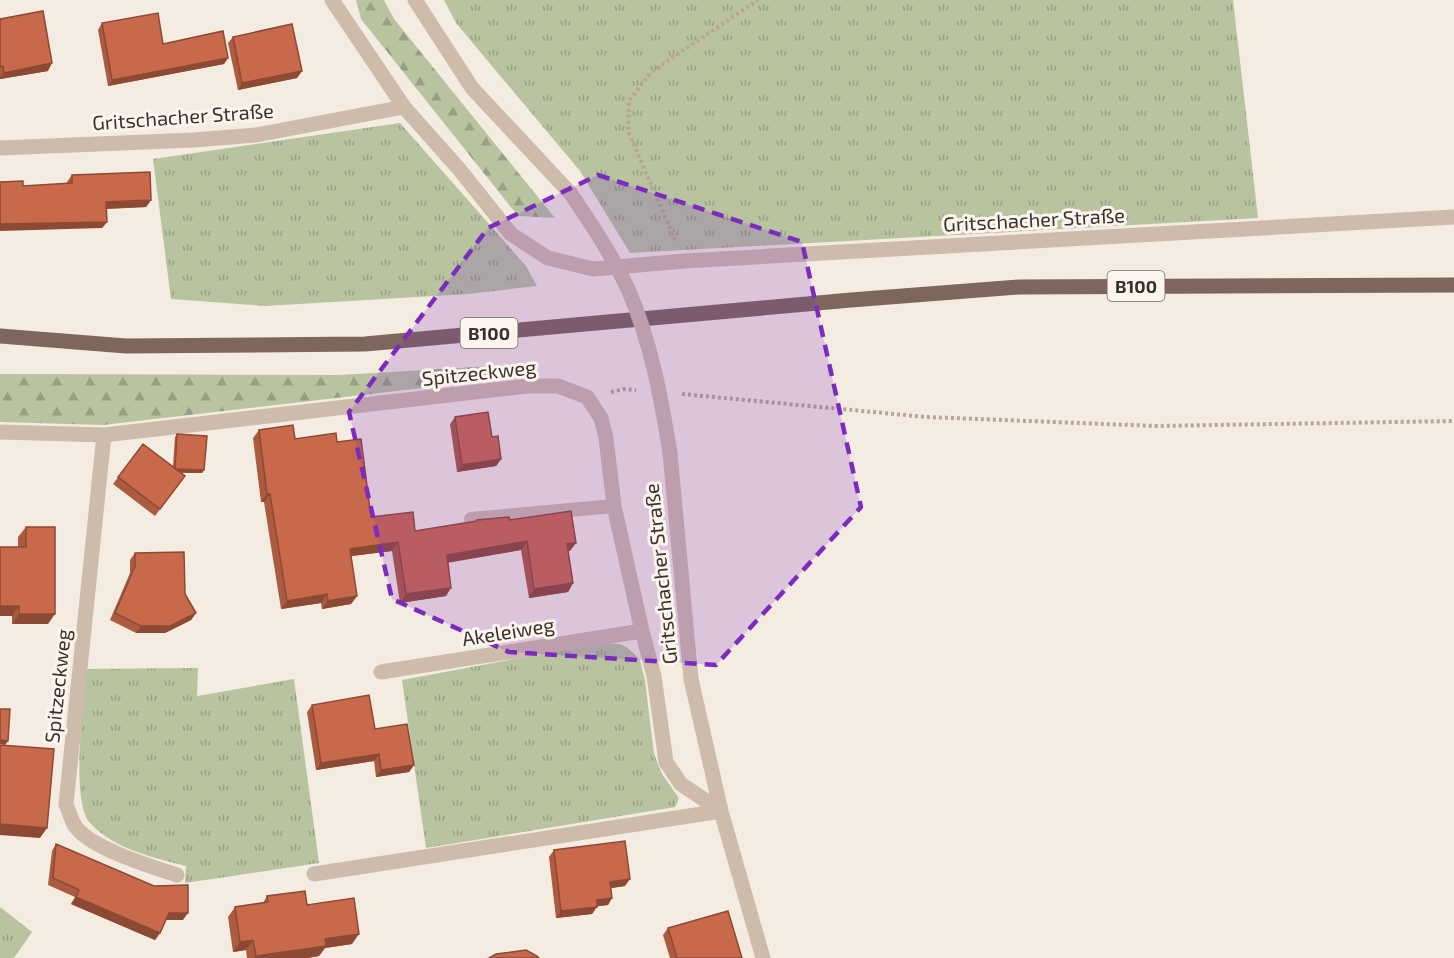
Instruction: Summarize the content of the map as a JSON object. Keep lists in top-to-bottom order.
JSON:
{
  "streets": {
    "main road": ["B100"],
    "street": ["Gritschacher Straße", "Spitzeckweg", "Akeleiweg"]
  }
}
